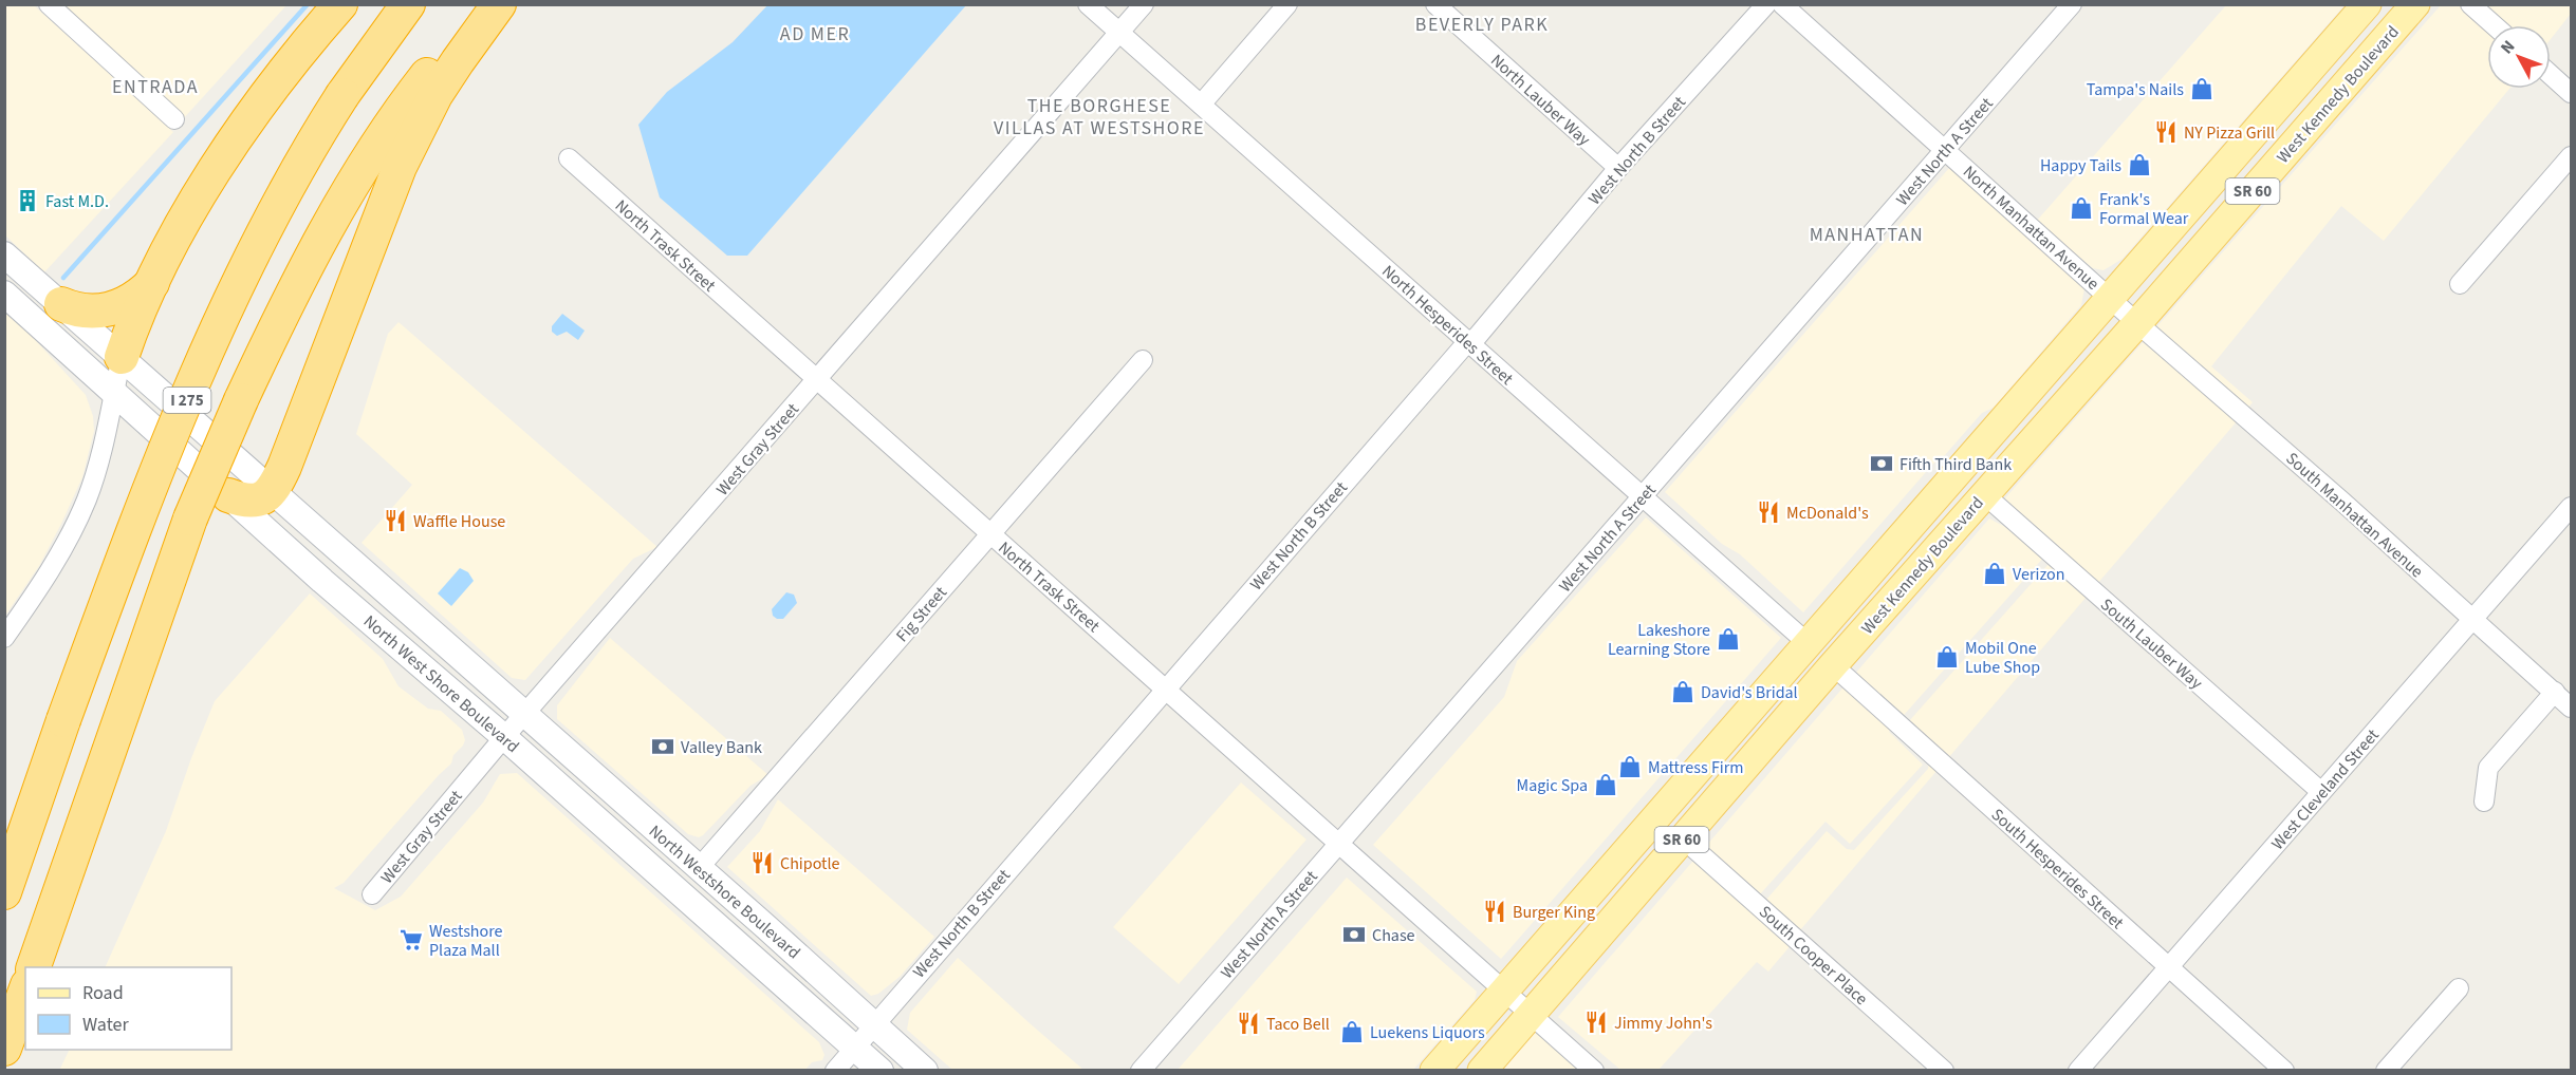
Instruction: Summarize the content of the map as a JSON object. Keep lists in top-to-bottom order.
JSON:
{
  "streets": {
    "highway": ["I 275"],
    "main road": [
      "West Kennedy Boulevard",
      "SR 60",
      "North West Shore Boulevard",
      "North Westshore Boulevard"
    ],
    "street": [
      "North Lauber Way",
      "West North B Street",
      "West North A Street",
      "North Manhattan Avenue",
      "North Trask Street",
      "North Hesperides Street",
      "West Gray Street",
      "South Manhattan Avenue",
      "Fig Street",
      "South Lauber Way",
      "West Cleveland Street",
      "South Hesperides Street",
      "South Cooper Place"
    ]
  },
  "crossings": [
    ["West Kennedy Boulevard", "North Manhattan Avenue"],
    ["West Kennedy Boulevard", "North Trask Street"],
    ["West Kennedy Boulevard", "North Hesperides Street"],
    ["West Kennedy Boulevard", "South Manhattan Avenue"],
    ["West Kennedy Boulevard", "South Lauber Way"],
    ["West Kennedy Boulevard", "South Hesperides Street"],
    ["West Kennedy Boulevard", "South Cooper Place"],
    ["North Lauber Way", "West North B Street"],
    ["West North B Street", "North Trask Street"],
    ["West North B Street", "North Hesperides Street"],
    ["West North B Street", "North West Shore Boulevard"],
    ["West North B Street", "North Westshore Boulevard"],
    ["West North A Street", "North Manhattan Avenue"],
    ["West North A Street", "North Trask Street"],
    ["West North A Street", "North Hesperides Street"],
    ["North Manhattan Avenue", "South Manhattan Avenue"],
    ["North Trask Street", "West Gray Street"],
    ["North Trask Street", "Fig Street"],
    ["North Hesperides Street", "West Gray Street"],
    ["West Gray Street", "North West Shore Boulevard"],
    ["West Gray Street", "North Westshore Boulevard"],
    ["South Manhattan Avenue", "West Cleveland Street"],
    ["Fig Street", "North Westshore Boulevard"],
    ["South Lauber Way", "West Cleveland Street"],
    ["North West Shore Boulevard", "North Westshore Boulevard"],
    ["West Cleveland Street", "South Hesperides Street"]
  ],
  "districts": [
    "BEVERLY PARK",
    "AD MER",
    "ENTRADA",
    "THE BORGHESE VILLAS AT WESTSHORE",
    "MANHATTAN"
  ],
  "places": {
    "shop": [
      "Tampa's Nails",
      "Happy Tails",
      "Frank's Formal Wear",
      "Verizon",
      "Lakeshore Learning Store",
      "Mobil One Lube Shop",
      "David's Bridal",
      "Mattress Firm",
      "Magic Spa",
      "Luekens Liquors"
    ],
    "restaurant": [
      "NY Pizza Grill",
      "McDonald's",
      "Waffle House",
      "Chipotle",
      "Burger King",
      "Jimmy John's",
      "Taco Bell"
    ],
    "building": ["Fast M.D."],
    "bank": ["Fifth Third Bank", "Valley Bank", "Chase"],
    "supermarket": ["Westshore Plaza Mall"]
  },
  "legend": ["Road", "Water"],
  "north": "top left"
}
